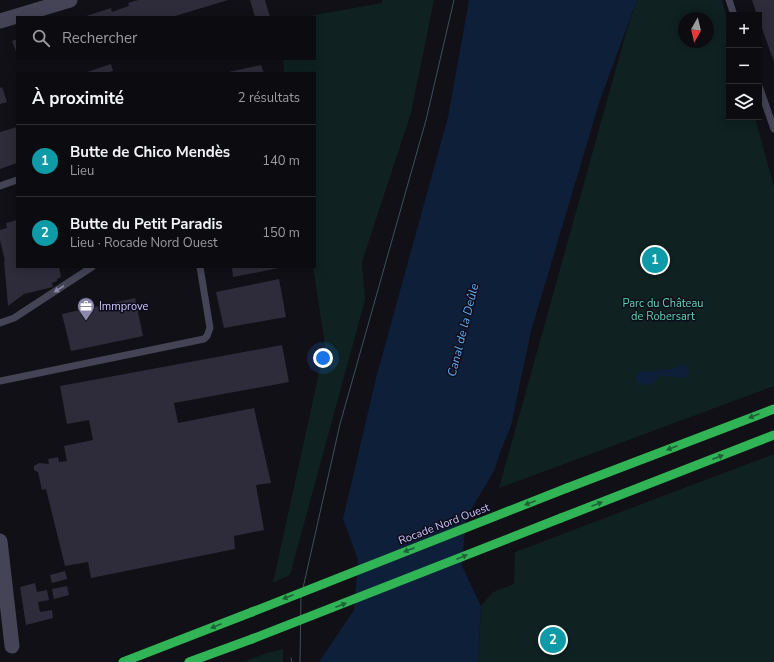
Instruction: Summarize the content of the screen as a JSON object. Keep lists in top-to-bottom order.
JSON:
{
  "streets": {
    "highway": ["Rocade Nord Ouest"]
  },
  "water": ["Canal de la Deûle"],
  "parks": ["Parc du Château de Robersart"],
  "places": {
    "office": ["Immprove"]
  },
  "north": "bottom",
  "page": {
    "map_buttons": ["+", "−"],
    "search": "Rechercher",
    "heading": ["À proximité", "2 résultats"],
    "list": [
      {
        "mark": "1",
        "name": "Butte de Chico Mendès",
        "note": "Lieu",
        "value": "140 m"
      },
      {
        "mark": "2",
        "name": "Butte du Petit Paradis",
        "note": "Lieu · Rocade Nord Ouest",
        "value": "150 m"
      }
    ],
    "pins": ["1", "2"]
  }
}
